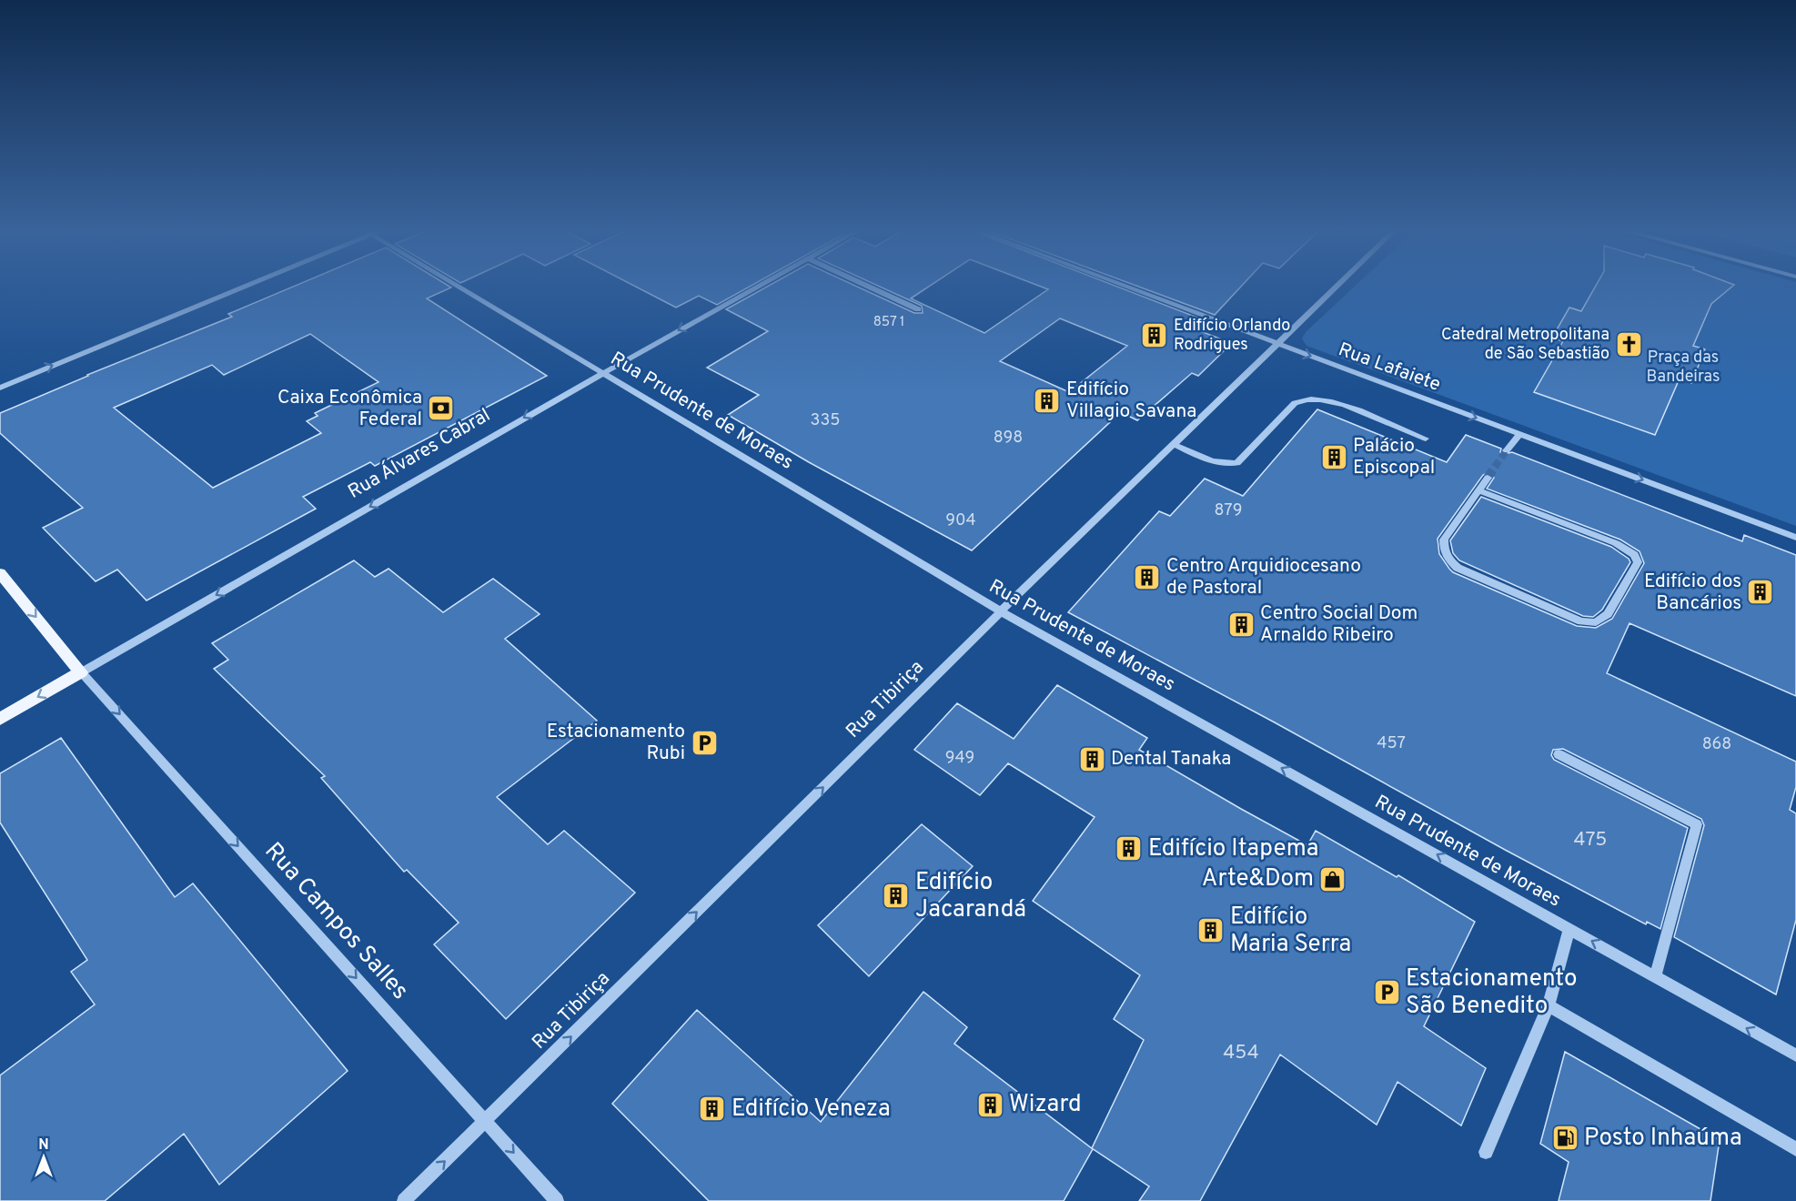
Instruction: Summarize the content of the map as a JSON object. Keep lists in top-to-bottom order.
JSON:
{
  "streets": {
    "main road": ["Rua Álvares Cabral"],
    "street": [
      "Rua Lafaiete",
      "Rua Prudente de Moraes",
      "Rua Tibiriça",
      "Rua Campos Salles"
    ]
  },
  "crossings": [
    ["Rua Lafaiete", "Rua Tibiriça"],
    ["Rua Prudente de Moraes", "Rua Álvares Cabral"],
    ["Rua Prudente de Moraes", "Rua Tibiriça"],
    ["Rua Álvares Cabral", "Rua Campos Salles"],
    ["Rua Tibiriça", "Rua Campos Salles"]
  ],
  "one_way": [
    "Rua Lafaiete",
    "Rua Prudente de Moraes",
    "Rua Álvares Cabral",
    "Rua Tibiriça",
    "Rua Campos Salles"
  ],
  "parks": ["Praça das Bandeiras"],
  "places": {
    "building": [
      "Edifício Orlando Rodrigues",
      "Edifício Villagio Savana",
      "Palácio Episcopal",
      "Centro Arquidiocesano de Pastoral",
      "Edifício dos Bancários",
      "Centro Social Dom Arnaldo Ribeiro",
      "Dental Tanaka",
      "Edifício Itapema",
      "Edifício Jacarandá",
      "Edifício Maria Serra",
      "Wizard",
      "Edifício Veneza"
    ],
    "church": ["Catedral Metropolitana de São Sebastião"],
    "bank": ["Caixa Econômica Federal"],
    "parking": ["Estacionamento Rubi", "Estacionamento São Benedito"],
    "shop": ["Arte&Dom"],
    "fuel station": ["Posto Inhaúma"]
  },
  "house_numbers": [
    "857 1",
    "335",
    "898",
    "879",
    "904",
    "457",
    "868",
    "949",
    "475",
    "454"
  ],
  "north": "top"
}
